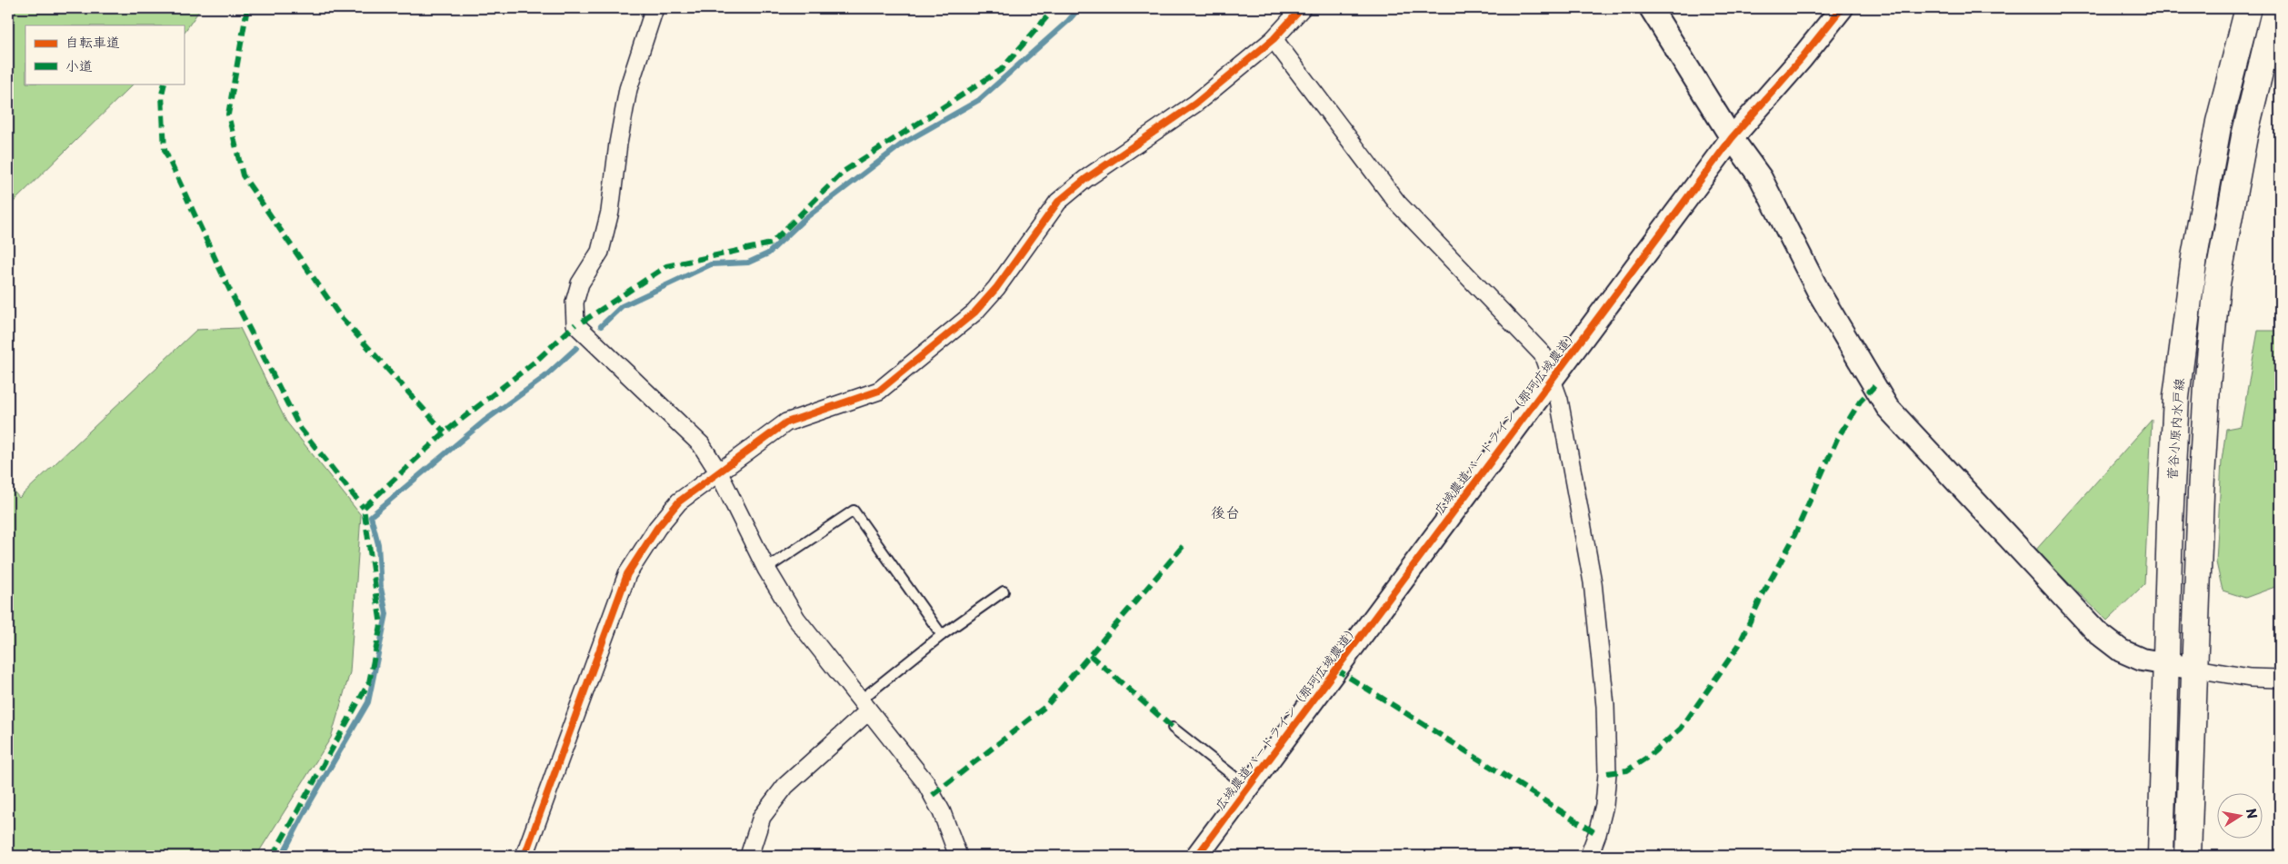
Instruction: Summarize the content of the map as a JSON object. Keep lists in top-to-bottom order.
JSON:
{
  "streets": {
    "main road": ["菅谷小原内水戸線"],
    "street": ["広域農道バードライン（那珂広域農道）"]
  },
  "districts": ["後台"],
  "legend": ["自転車道", "小道"],
  "north": "right"
}
